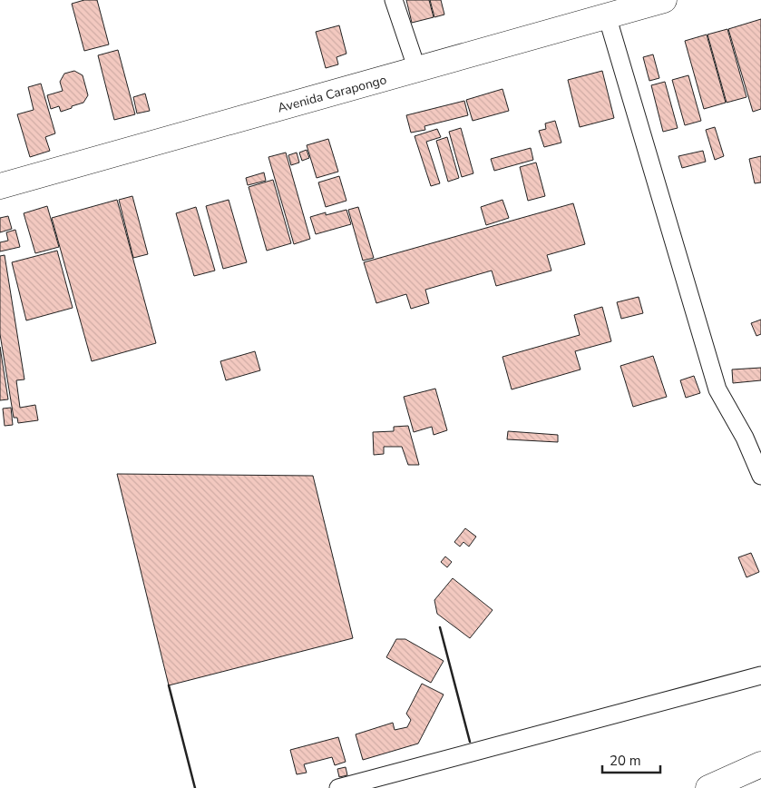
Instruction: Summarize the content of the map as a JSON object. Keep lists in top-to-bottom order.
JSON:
{
  "streets": {
    "main road": ["Avenida Carapongo"]
  },
  "scale_bar": "20 m"
}
